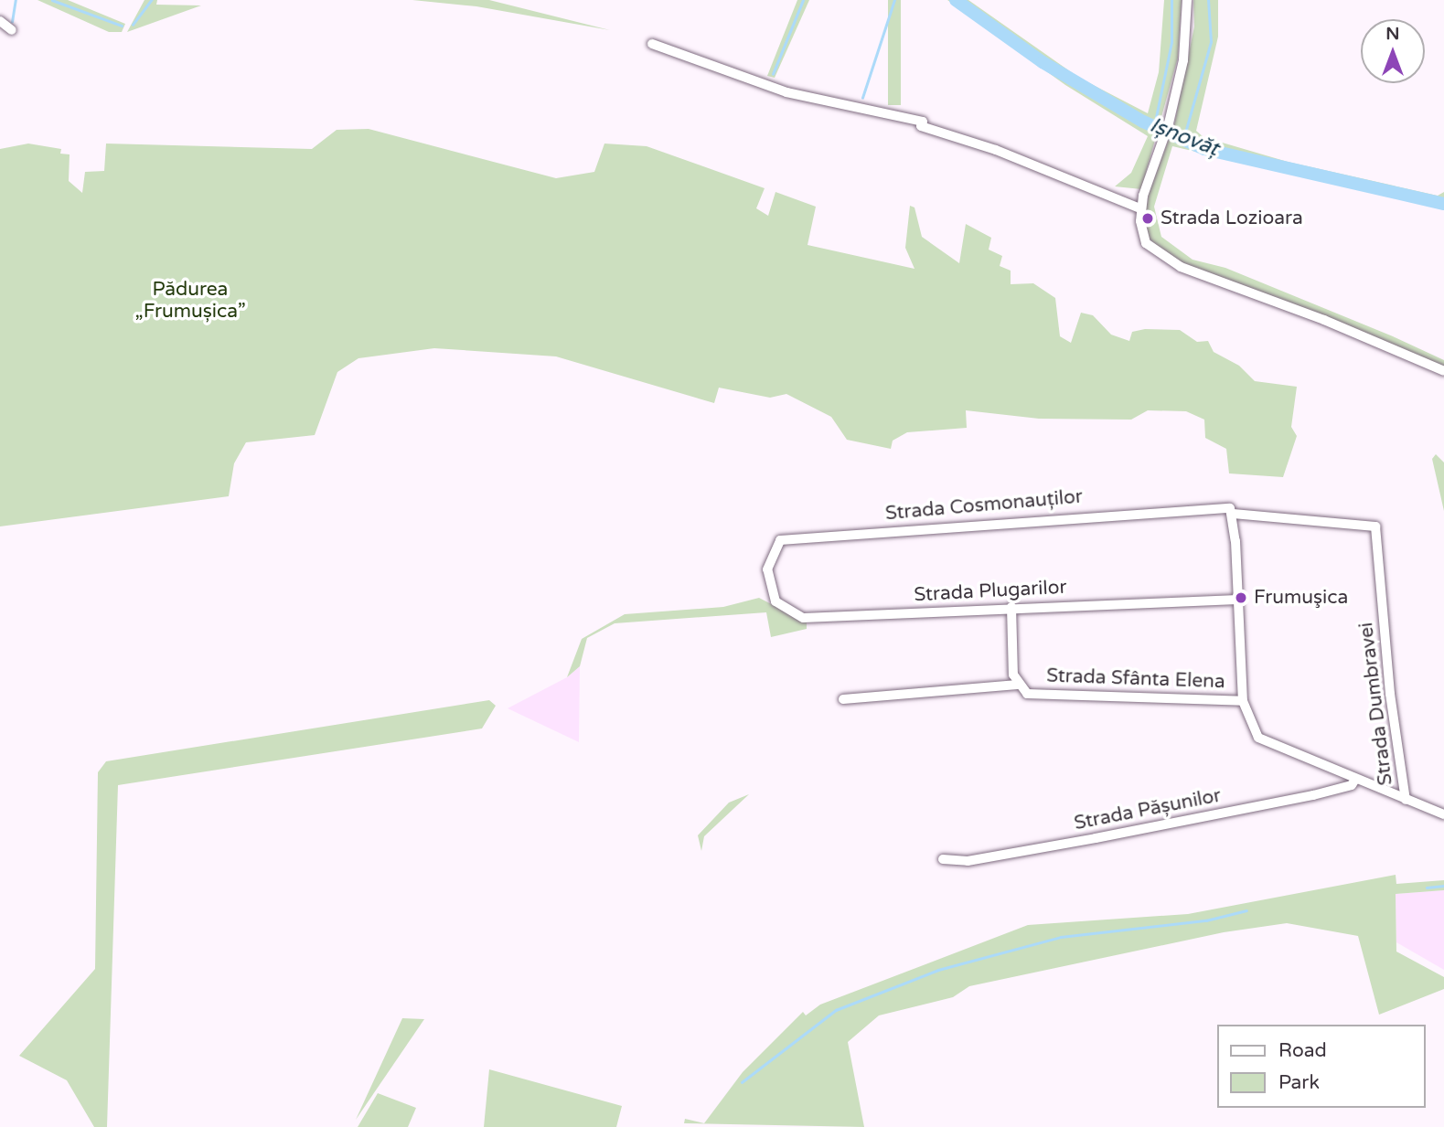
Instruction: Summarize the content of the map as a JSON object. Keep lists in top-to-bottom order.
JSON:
{
  "streets": {
    "street": [
      "Strada Cosmonauților",
      "Strada Plugarilor",
      "Strada Sfânta Elena",
      "Strada Dumbravei",
      "Strada Pășunilor"
    ]
  },
  "crossings": [
    ["Strada Cosmonauților", "Strada Plugarilor"],
    ["Strada Cosmonauților", "Strada Dumbravei"]
  ],
  "water": ["Ișnovăț"],
  "parks": ["Pădurea „Frumușica”"],
  "places": ["Strada Lozioara", "Frumuşica"],
  "legend": ["Road", "Park"],
  "north": "top"
}
